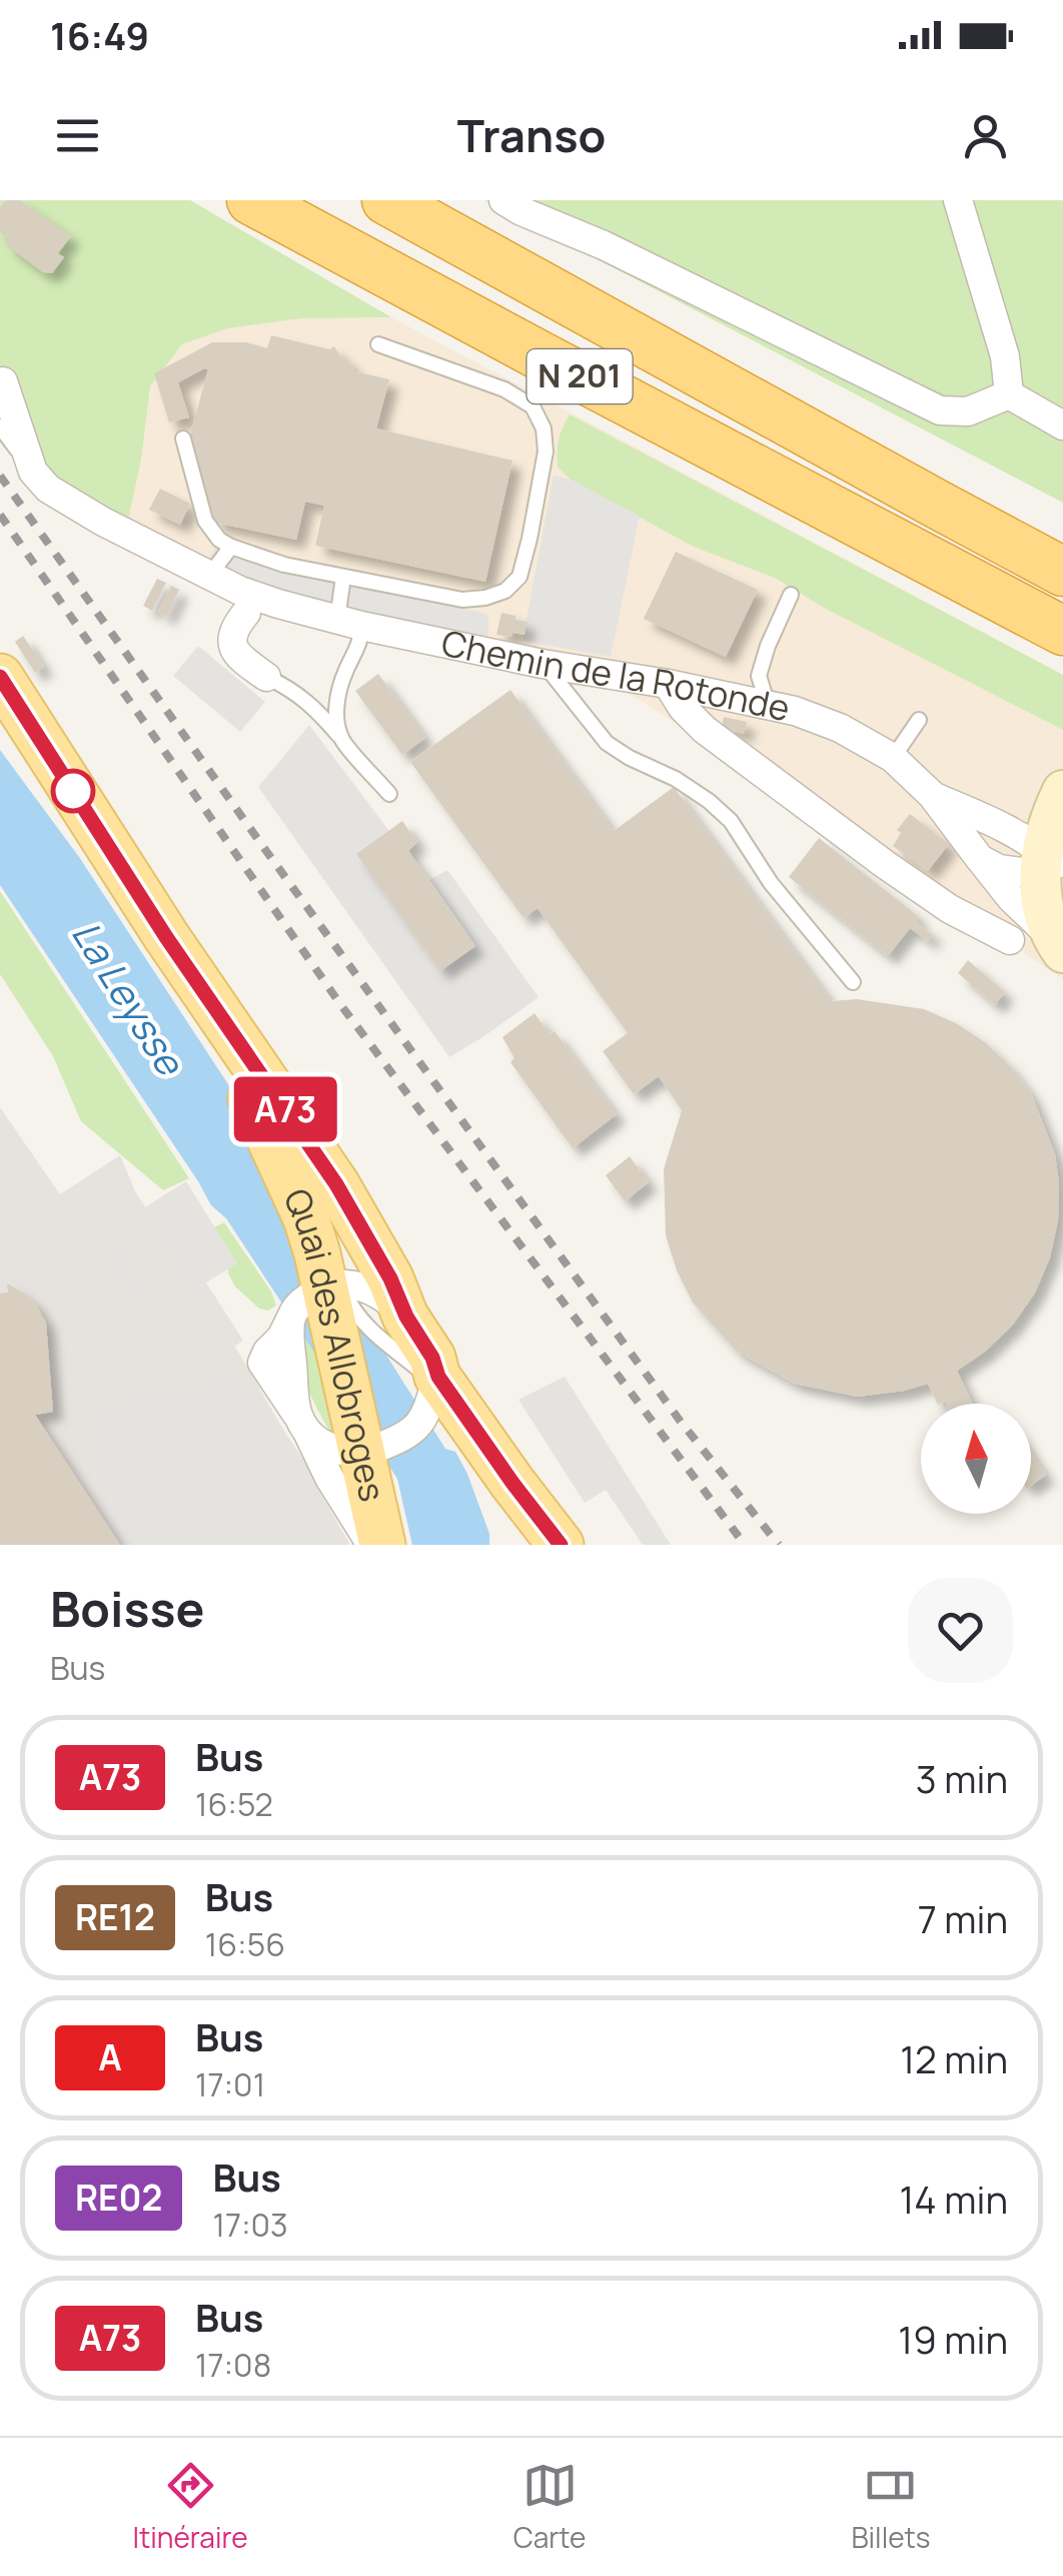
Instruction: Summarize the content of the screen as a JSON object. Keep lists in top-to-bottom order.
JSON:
{
  "streets": {
    "highway": ["N 201"],
    "main road": ["Quai des Allobroges"],
    "street": ["Chemin de la Rotonde"]
  },
  "water": ["La Leysse"],
  "lines": ["bus line A73"],
  "north": "top",
  "page": {
    "status": "16:49",
    "header": "Transo",
    "on_map": "A73",
    "heading": ["Boisse", "Bus"],
    "list": [
      {
        "mark": "A73",
        "name": "Bus",
        "note": "16:52",
        "value": "3 min"
      },
      {
        "mark": "RE12",
        "name": "Bus",
        "note": "16:56",
        "value": "7 min"
      },
      {
        "mark": "A",
        "name": "Bus",
        "note": "17:01",
        "value": "12 min"
      },
      {
        "mark": "RE02",
        "name": "Bus",
        "note": "17:03",
        "value": "14 min"
      },
      {
        "mark": "A73",
        "name": "Bus",
        "note": "17:08",
        "value": "19 min"
      }
    ],
    "tabs": ["Itinéraire", "Carte", "Billets"]
  }
}
